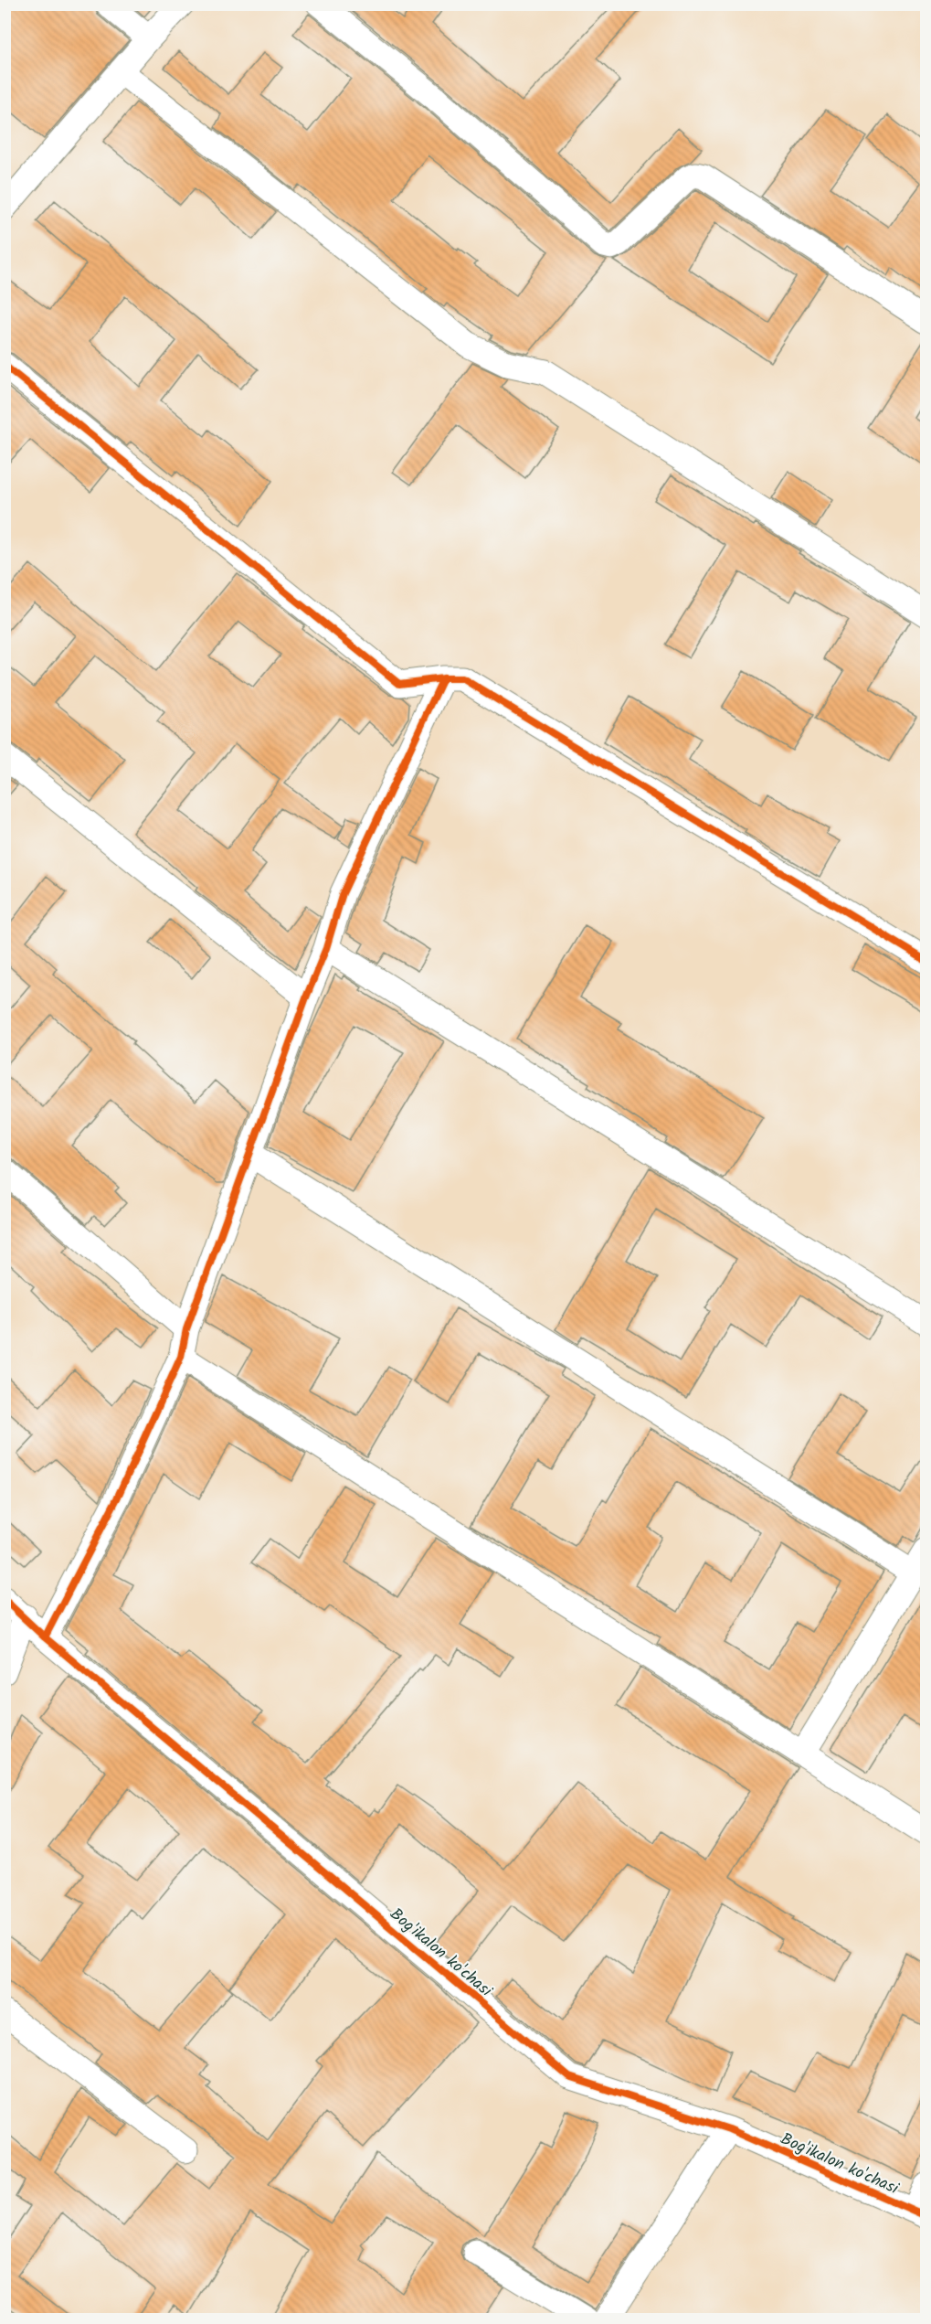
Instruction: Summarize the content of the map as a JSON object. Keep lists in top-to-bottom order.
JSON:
{
  "streets": {
    "street": ["Bog'ikalon ko'chasi"]
  }
}
